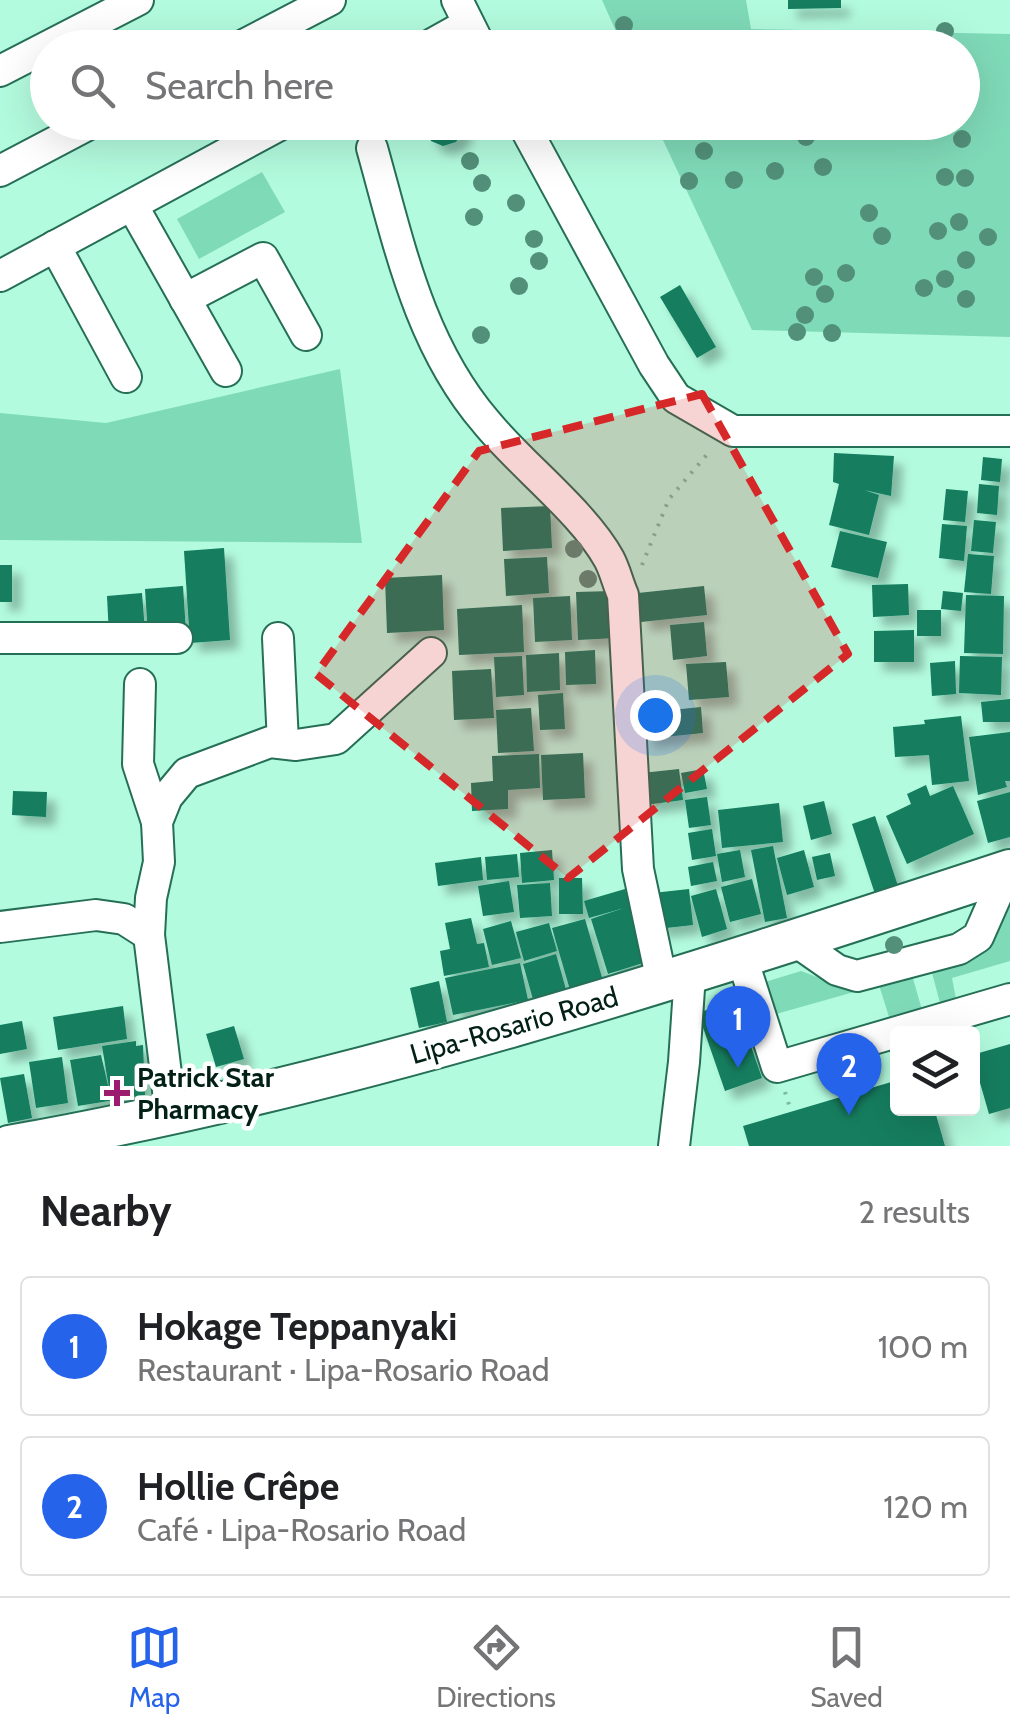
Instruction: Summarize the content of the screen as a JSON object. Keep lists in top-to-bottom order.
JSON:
{
  "streets": {
    "main road": ["Lipa-Rosario Road"]
  },
  "places": {
    "health": ["Patrick Star Pharmacy"]
  },
  "page": {
    "search": "Search here",
    "pins": ["1", "2"],
    "heading": ["Nearby", "2 results"],
    "list": [
      {
        "mark": "1",
        "name": "Hokage Teppanyaki",
        "note": "Restaurant · Lipa-Rosario Road",
        "value": "100 m"
      },
      {
        "mark": "2",
        "name": "Hollie Crêpe",
        "note": "Café · Lipa-Rosario Road",
        "value": "120 m"
      }
    ],
    "nav": ["Map", "Directions", "Saved"]
  }
}
